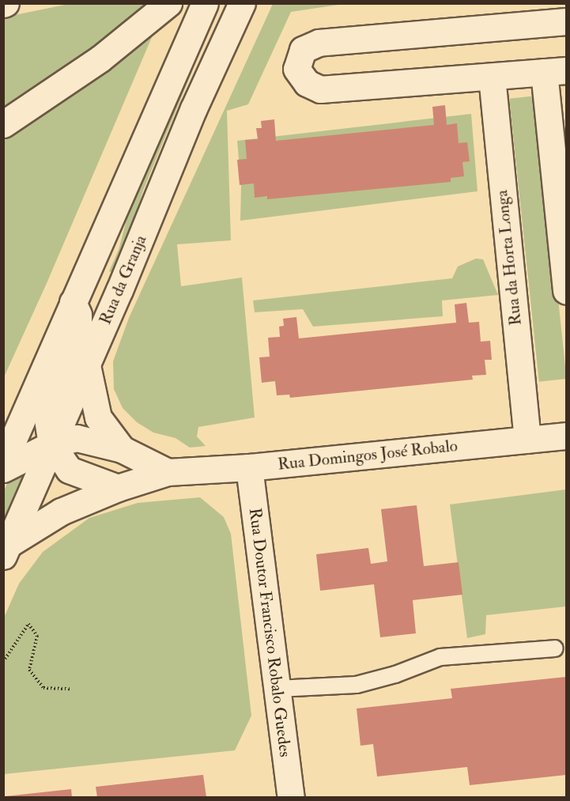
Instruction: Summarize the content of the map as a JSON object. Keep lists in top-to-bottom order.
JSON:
{
  "streets": {
    "street": [
      "Rua da Horta Longa",
      "Rua da Granja",
      "Rua Domingos José Robalo",
      "Rua Doutor Francisco Robalo Guedes"
    ]
  },
  "crossings": [
    ["Rua da Horta Longa", "Rua Domingos José Robalo"],
    ["Rua da Granja", "Rua Domingos José Robalo"],
    ["Rua Domingos José Robalo", "Rua Doutor Francisco Robalo Guedes"]
  ]
}
